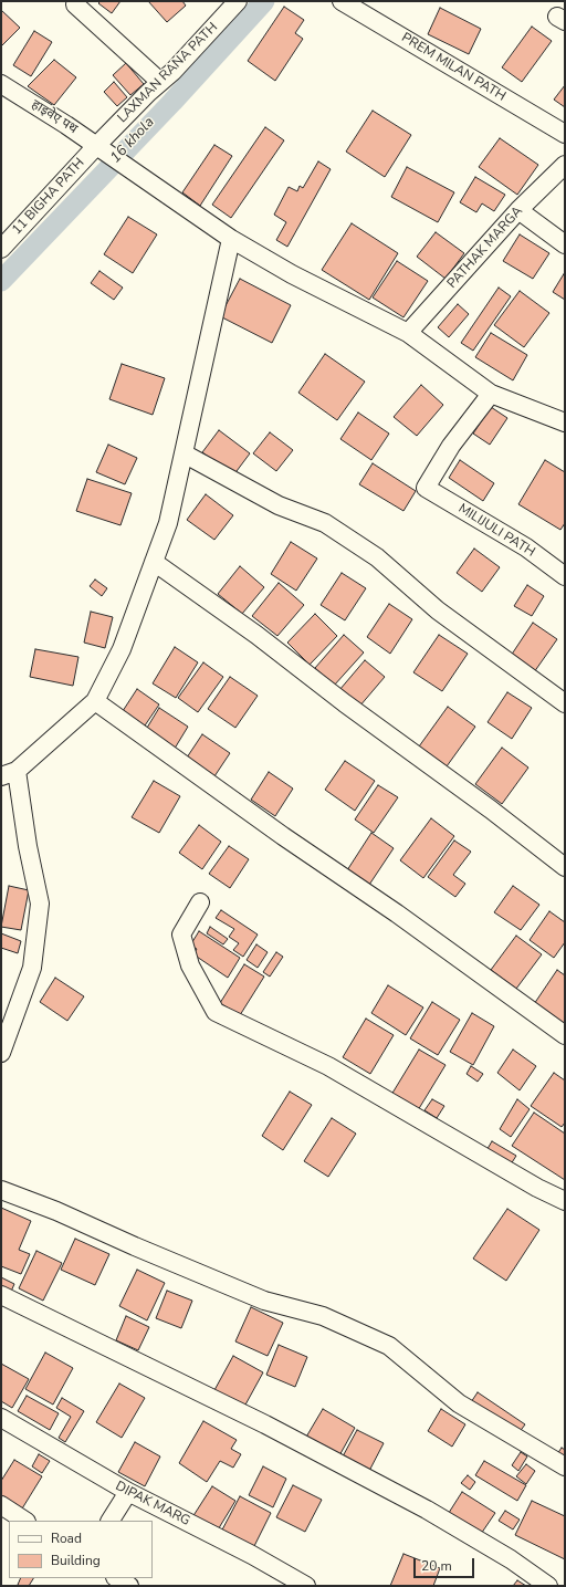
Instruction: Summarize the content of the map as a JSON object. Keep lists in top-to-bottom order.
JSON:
{
  "streets": {
    "street": [
      "PREM MILAN PATH",
      "LAXMAN RANA PATH",
      "हाइवेए पथ",
      "11 BIGHA PATH",
      "PATHAK MARGA",
      "MILIJULI PATH",
      "DIPAK MARG"
    ]
  },
  "crossings": [
    ["LAXMAN RANA PATH", "हाइवेए पथ"],
    ["LAXMAN RANA PATH", "11 BIGHA PATH"],
    ["हाइवेए पथ", "11 BIGHA PATH"],
    ["हाइवेए पथ", "PATHAK MARGA"],
    ["हाइवेए पथ", "MILIJULI PATH"]
  ],
  "water": ["16 khola"],
  "legend": ["Road", "Building"],
  "scale_bar": "20 m"
}
